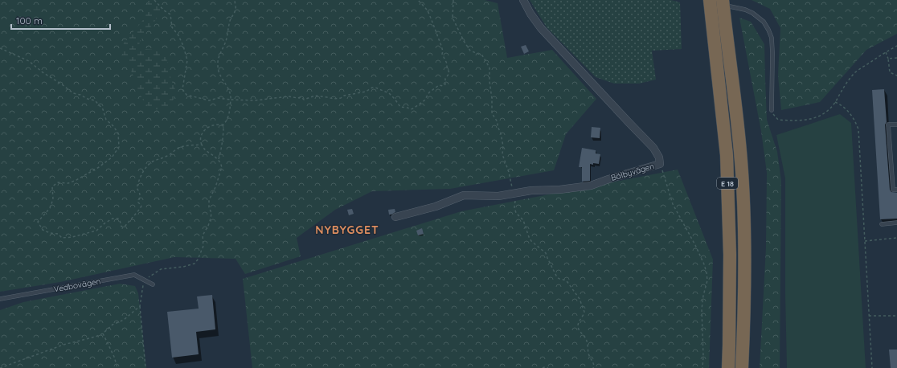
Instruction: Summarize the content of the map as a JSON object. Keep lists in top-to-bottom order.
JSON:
{
  "streets": {
    "highway": ["E 18"],
    "street": ["Bälbyvägen"],
    "lane": ["Vedbovägen"]
  },
  "districts": ["NYBYGGET"],
  "scale_bar": "100 m"
}
